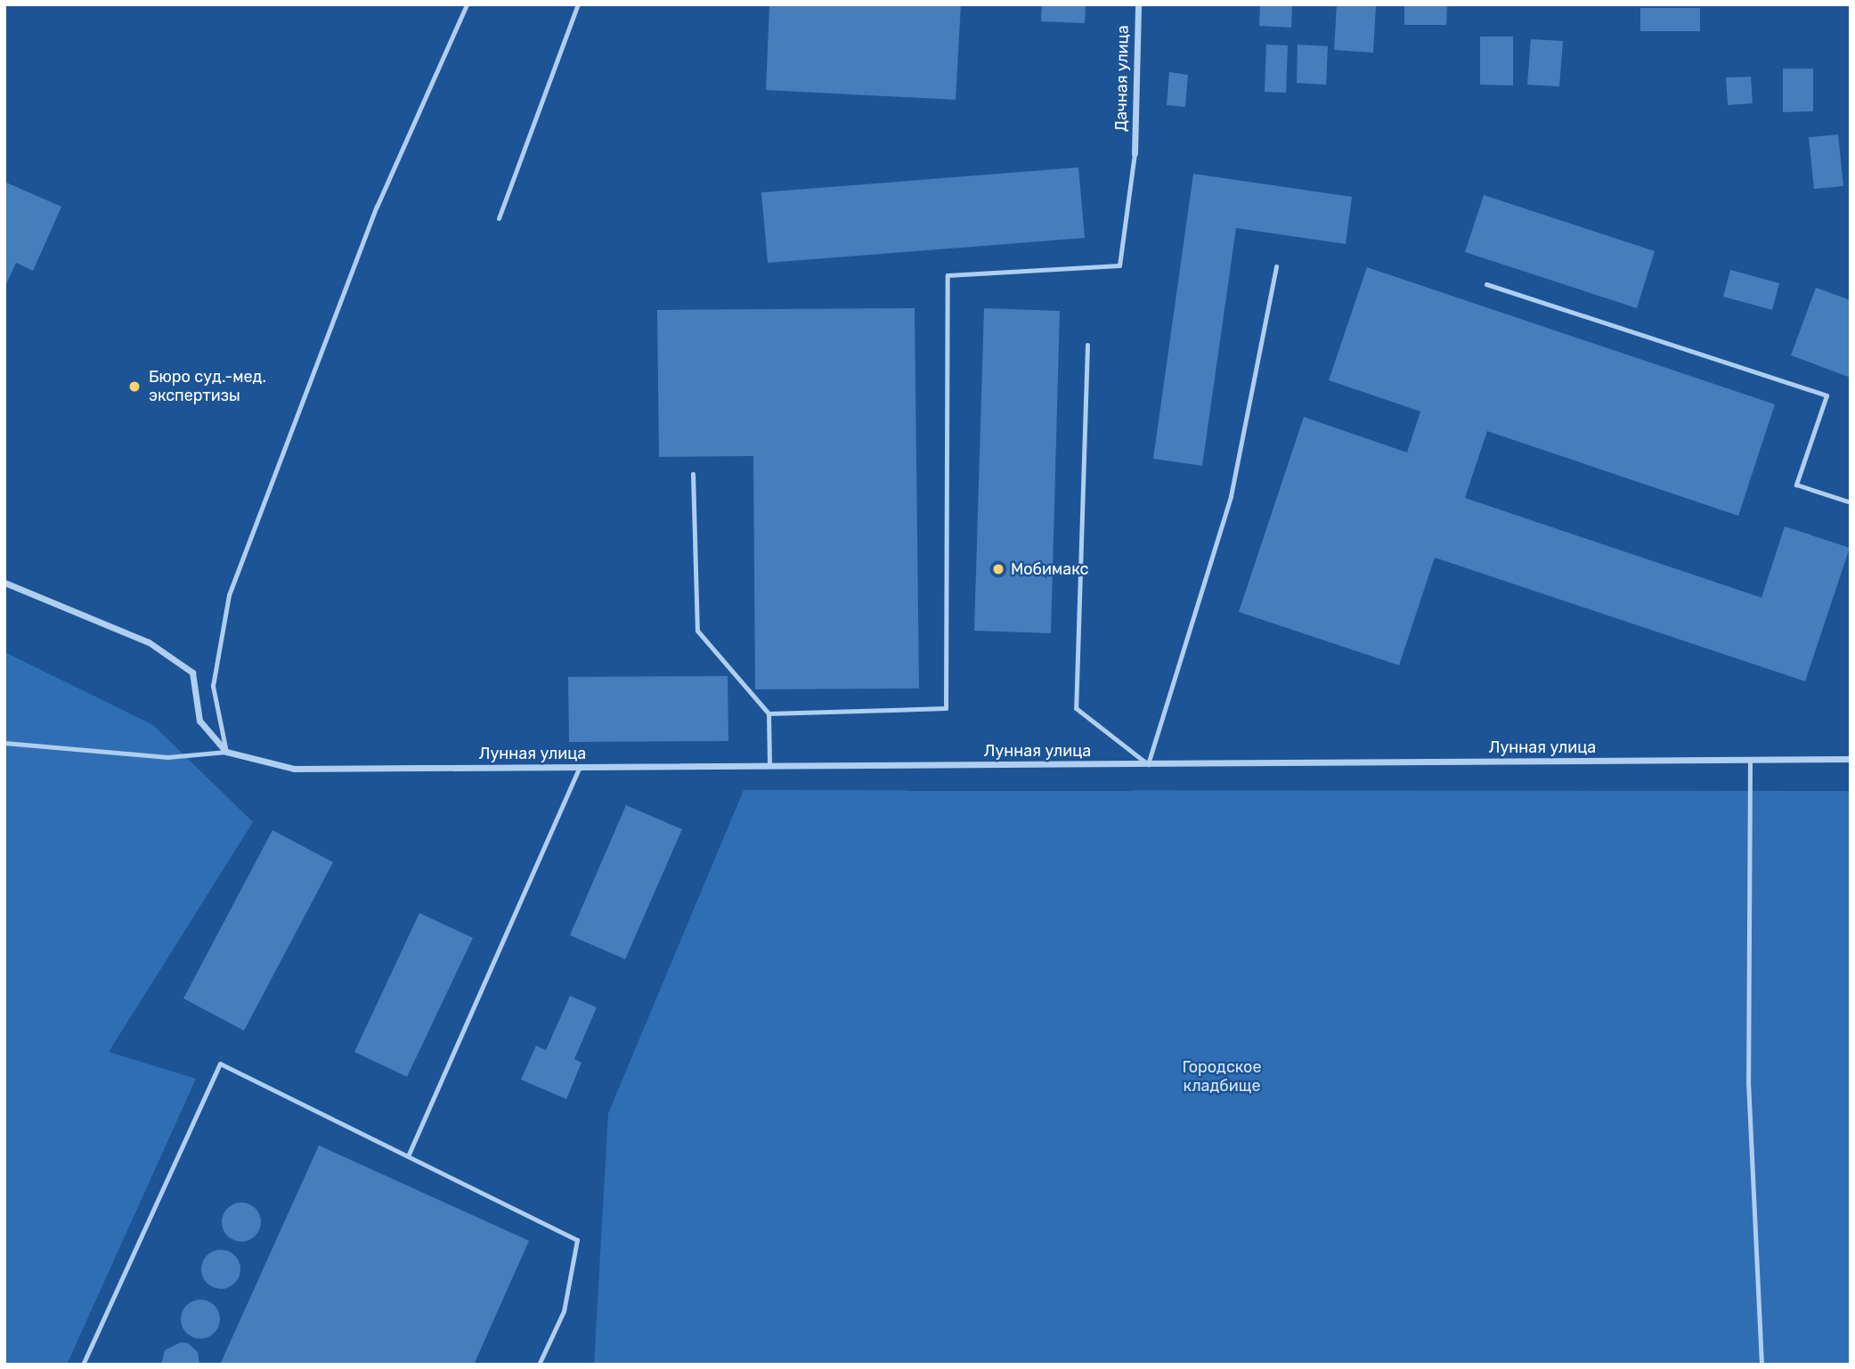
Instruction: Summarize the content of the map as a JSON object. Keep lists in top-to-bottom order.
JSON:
{
  "streets": {
    "street": ["Дачная улица", "Лунная улица"]
  },
  "parks": ["Городское кладбище"],
  "places": ["Бюро суд.-мед. экспертизы", "Мобимакс"]
}
